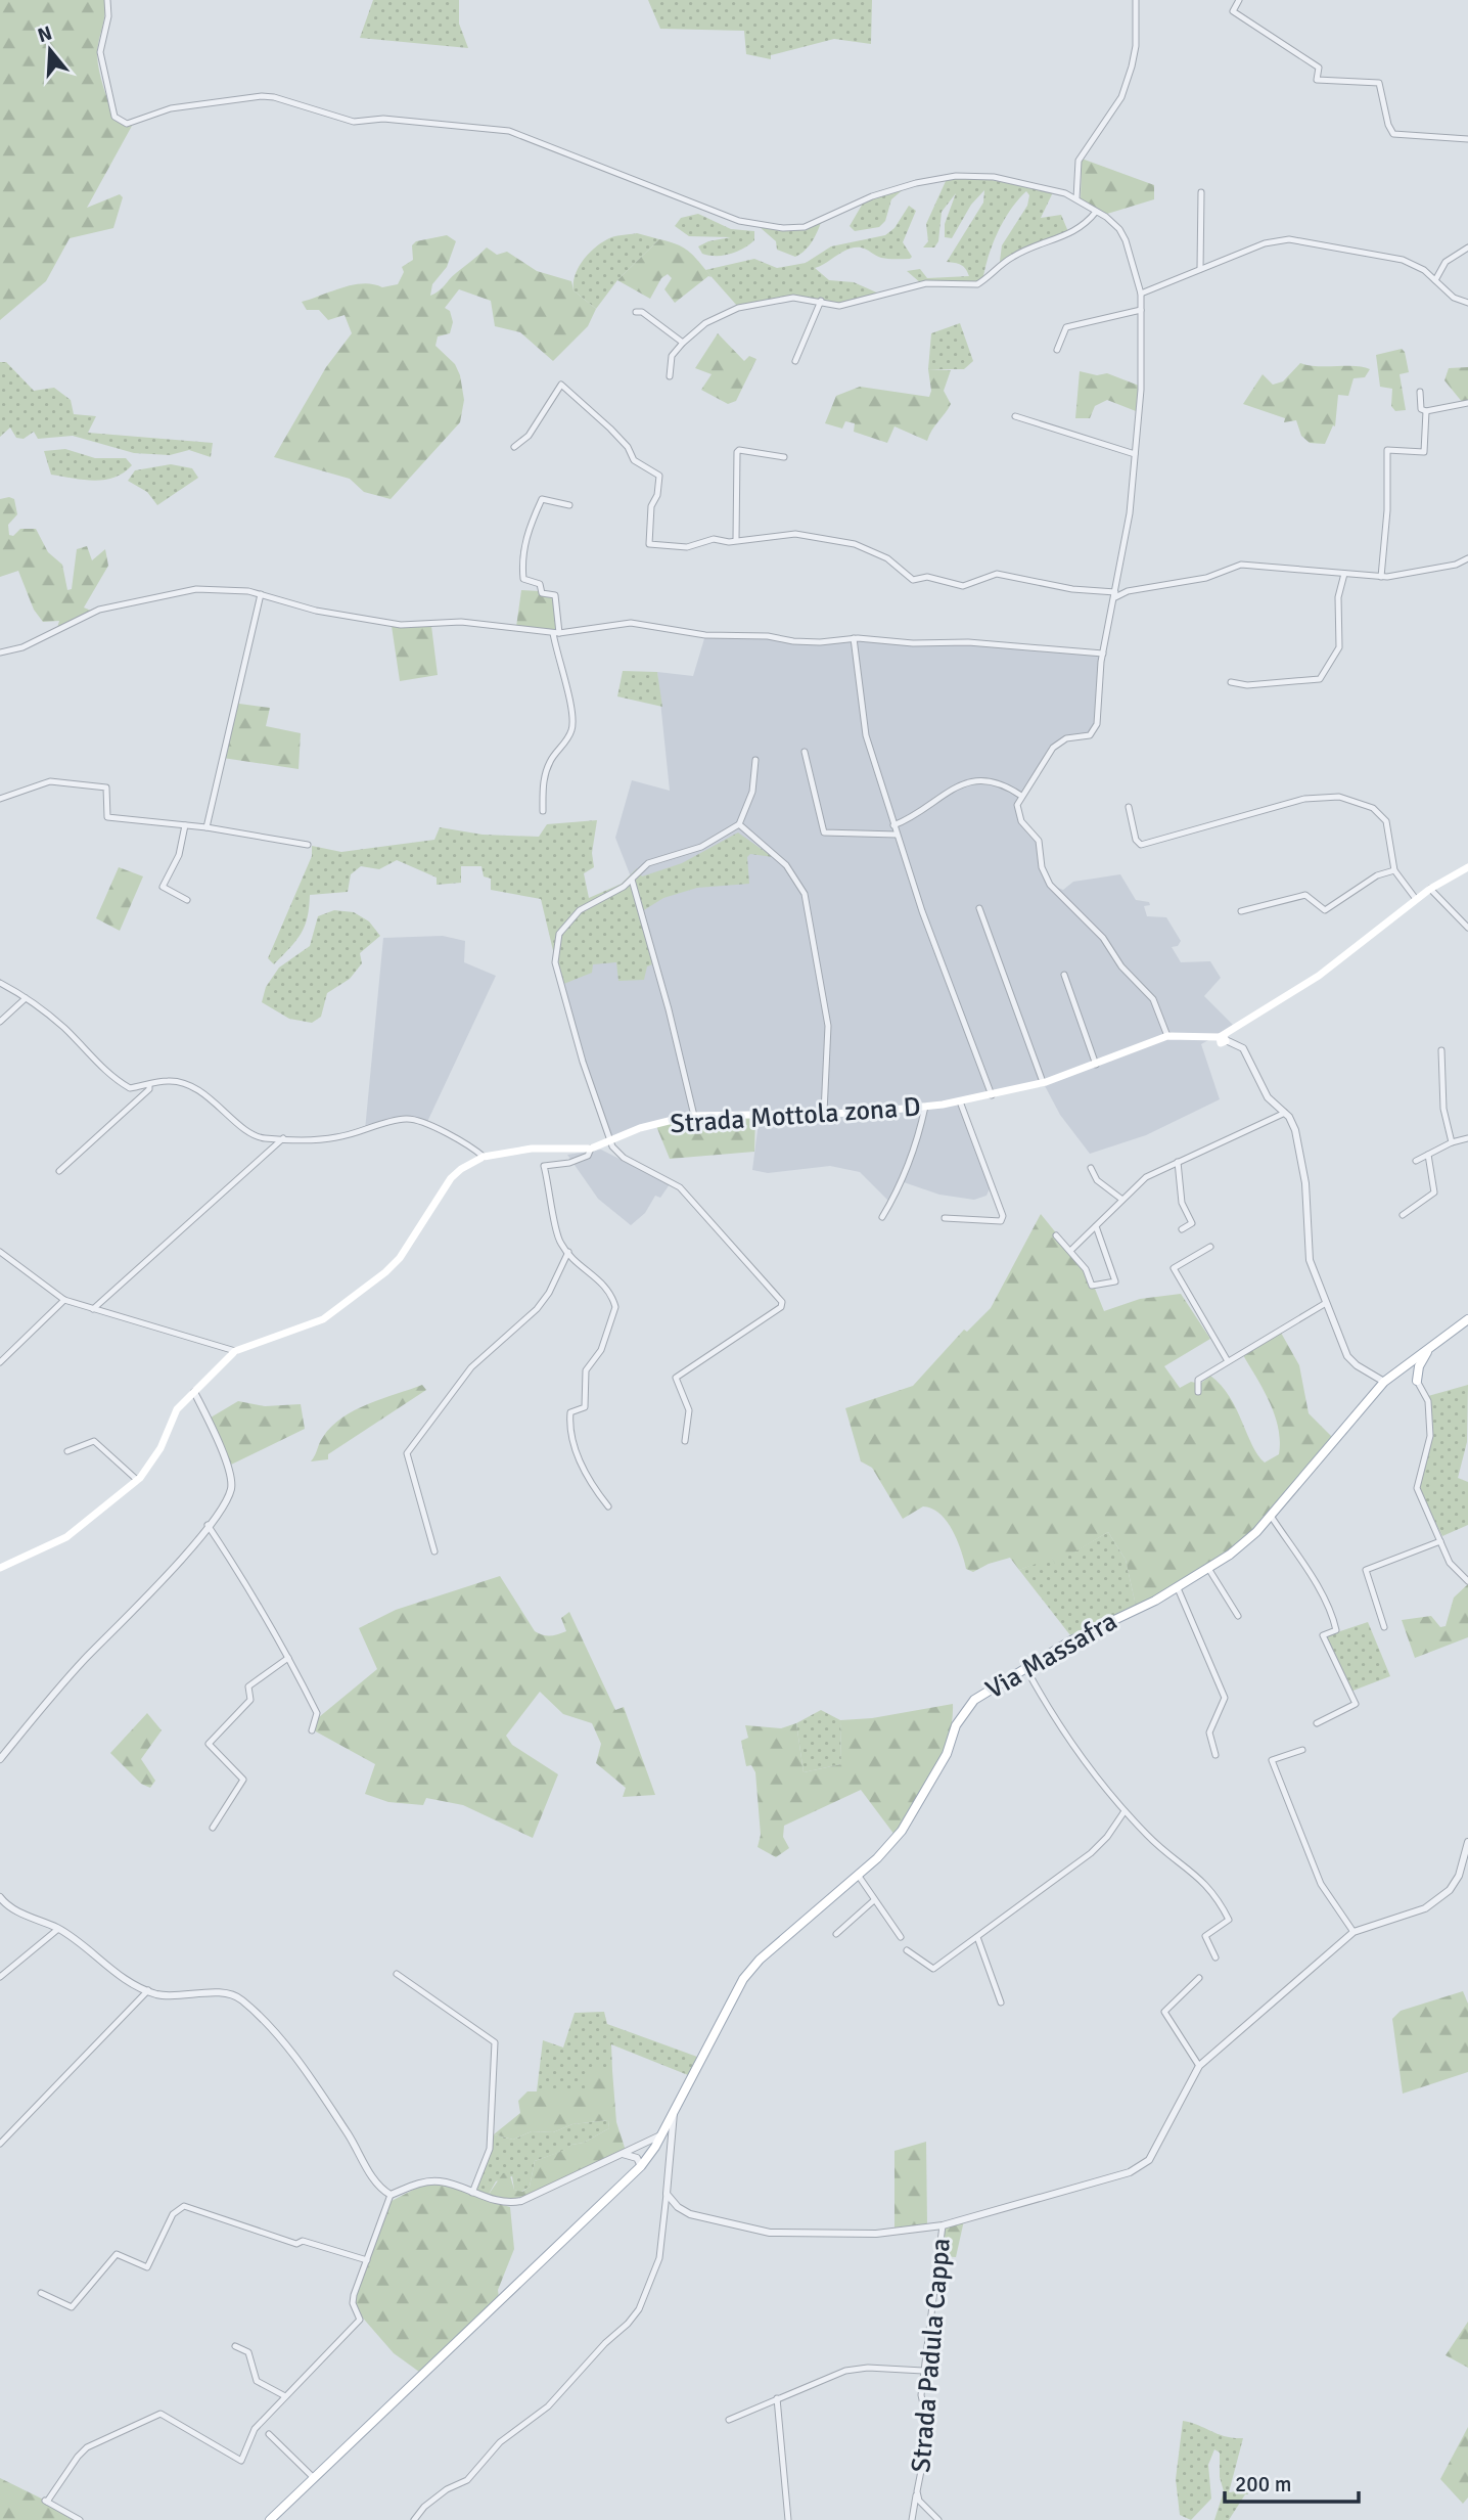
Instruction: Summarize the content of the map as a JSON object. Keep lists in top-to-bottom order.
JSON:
{
  "streets": {
    "main road": ["Strada Mottola zona D", "Via Massafra"],
    "street": ["Strada Padula Cappa"]
  },
  "scale_bar": "200 m",
  "north": "top"
}
